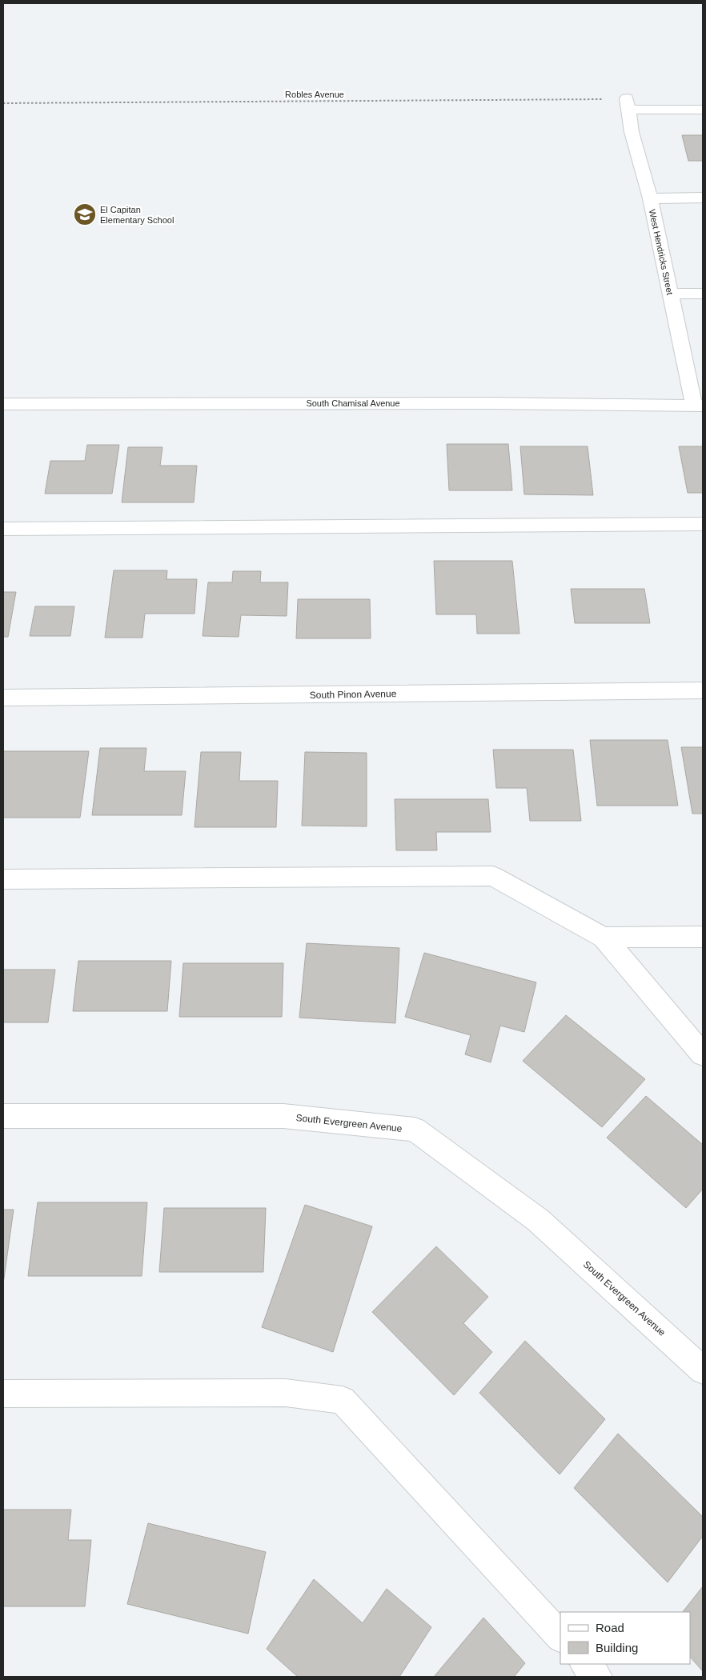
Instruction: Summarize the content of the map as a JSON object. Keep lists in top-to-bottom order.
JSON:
{
  "streets": {
    "street": [
      "West Hendricks Street",
      "South Chamisal Avenue",
      "South Pinon Avenue",
      "South Evergreen Avenue"
    ],
    "path": ["Robles Avenue"]
  },
  "crossings": [
    ["Robles Avenue", "West Hendricks Street"],
    ["West Hendricks Street", "South Chamisal Avenue"]
  ],
  "places": {
    "school or university": ["El Capitan Elementary School"]
  },
  "legend": ["Road", "Building"]
}
